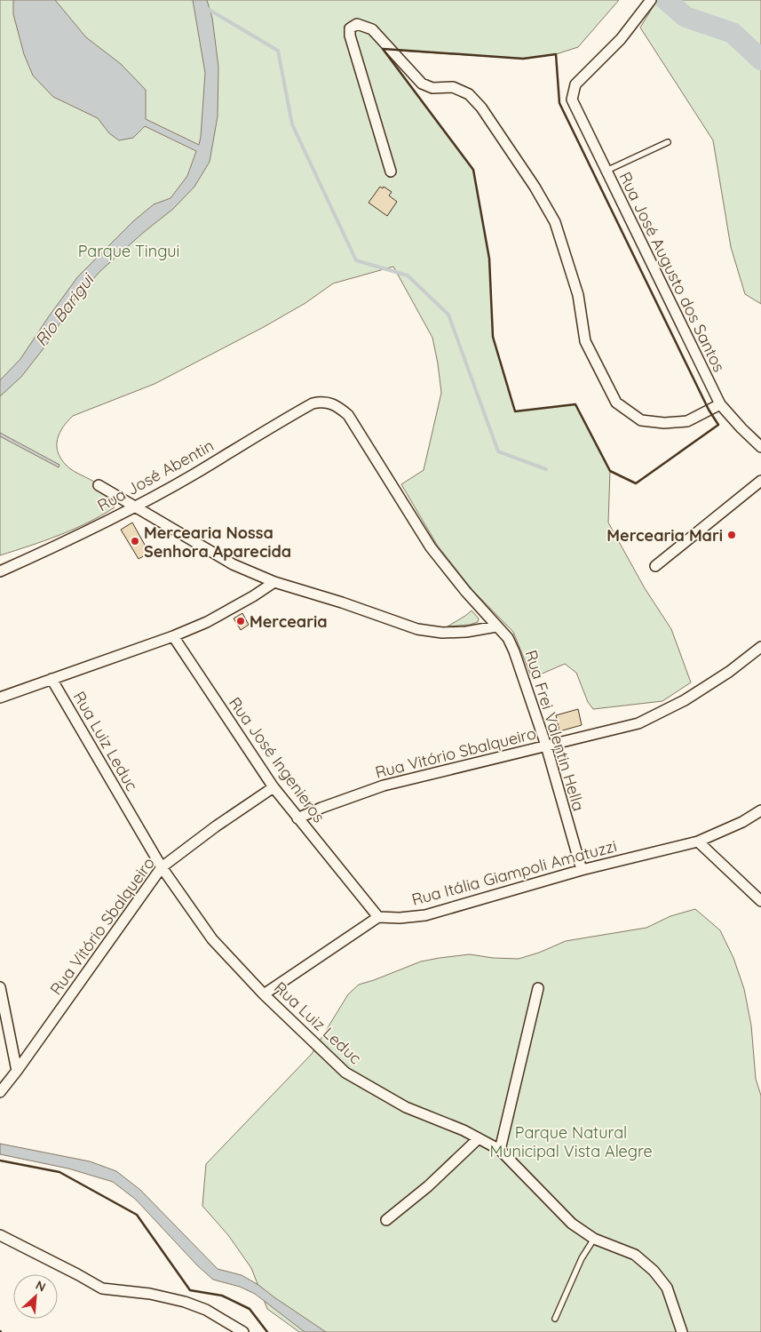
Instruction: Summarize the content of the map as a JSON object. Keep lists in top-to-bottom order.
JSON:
{
  "streets": {
    "street": [
      "Rua José Augusto dos Santos",
      "Rua José Abentin",
      "Rua Frei Valentin Hella",
      "Rua Luiz Leduc",
      "Rua Vitório Sbalqueiro",
      "Rua José Ingenieros",
      "Rua Itália Giampoli Amatuzzi"
    ]
  },
  "crossings": [
    ["Rua José Abentin", "Rua Frei Valentin Hella"],
    ["Rua Frei Valentin Hella", "Rua Vitório Sbalqueiro"],
    ["Rua Frei Valentin Hella", "Rua Itália Giampoli Amatuzzi"],
    ["Rua Luiz Leduc", "Rua Vitório Sbalqueiro"],
    ["Rua Vitório Sbalqueiro", "Rua José Ingenieros"],
    ["Rua José Ingenieros", "Rua Itália Giampoli Amatuzzi"]
  ],
  "water": ["Rio Barigui"],
  "parks": ["Parque Tingui", "Parque Natural Municipal Vista Alegre"],
  "places": ["Mercearia Mari", "Mercearia Nossa Senhora Aparecida", "Mercearia"],
  "north": "top right"
}
